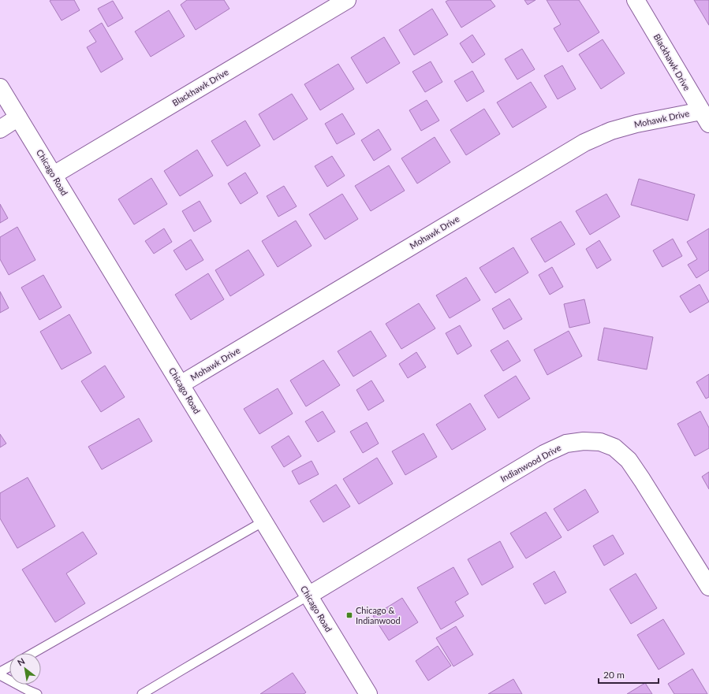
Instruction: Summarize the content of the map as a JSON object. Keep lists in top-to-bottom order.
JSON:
{
  "streets": {
    "street": [
      "Blackhawk Drive",
      "Mohawk Drive",
      "Chicago Road",
      "Indianwood Drive"
    ]
  },
  "crossings": [
    ["Blackhawk Drive", "Mohawk Drive"],
    ["Blackhawk Drive", "Chicago Road"],
    ["Mohawk Drive", "Chicago Road"],
    ["Chicago Road", "Indianwood Drive"]
  ],
  "places": {
    "transit": ["Chicago & Indianwood"]
  },
  "scale_bar": "20 m",
  "north": "top left"
}
